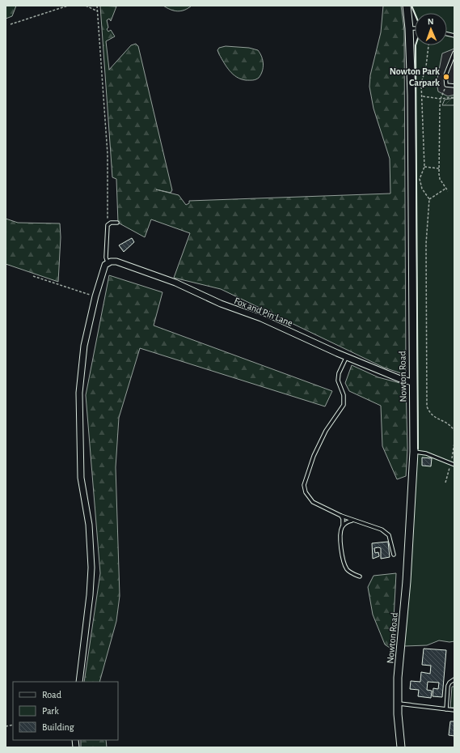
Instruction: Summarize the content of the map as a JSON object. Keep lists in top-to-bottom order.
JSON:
{
  "streets": {
    "street": ["Fox and Pin Lane", "Nowton Road"]
  },
  "crossings": [
    ["Fox and Pin Lane", "Nowton Road"]
  ],
  "places": ["Nowton Park Carpark"],
  "legend": ["Road", "Park", "Building"],
  "north": "top"
}
